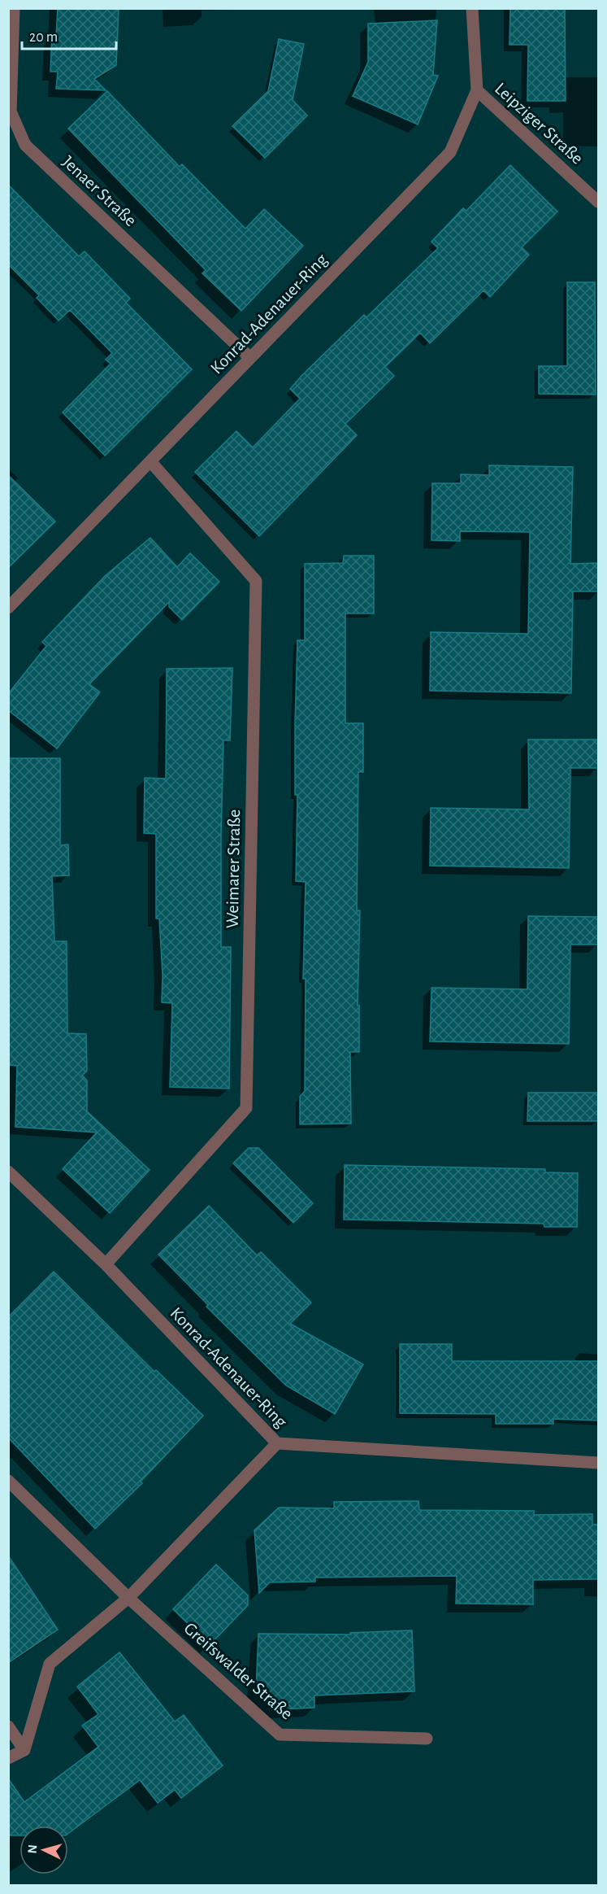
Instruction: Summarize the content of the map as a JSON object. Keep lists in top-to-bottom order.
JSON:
{
  "streets": {
    "street": [
      "Leipziger Straße",
      "Jenaer Straße",
      "Konrad-Adenauer-Ring",
      "Weimarer Straße",
      "Greifswalder Straße"
    ]
  },
  "crossings": [
    ["Leipziger Straße", "Konrad-Adenauer-Ring"],
    ["Jenaer Straße", "Konrad-Adenauer-Ring"],
    ["Konrad-Adenauer-Ring", "Weimarer Straße"]
  ],
  "scale_bar": "20 m",
  "north": "left"
}
